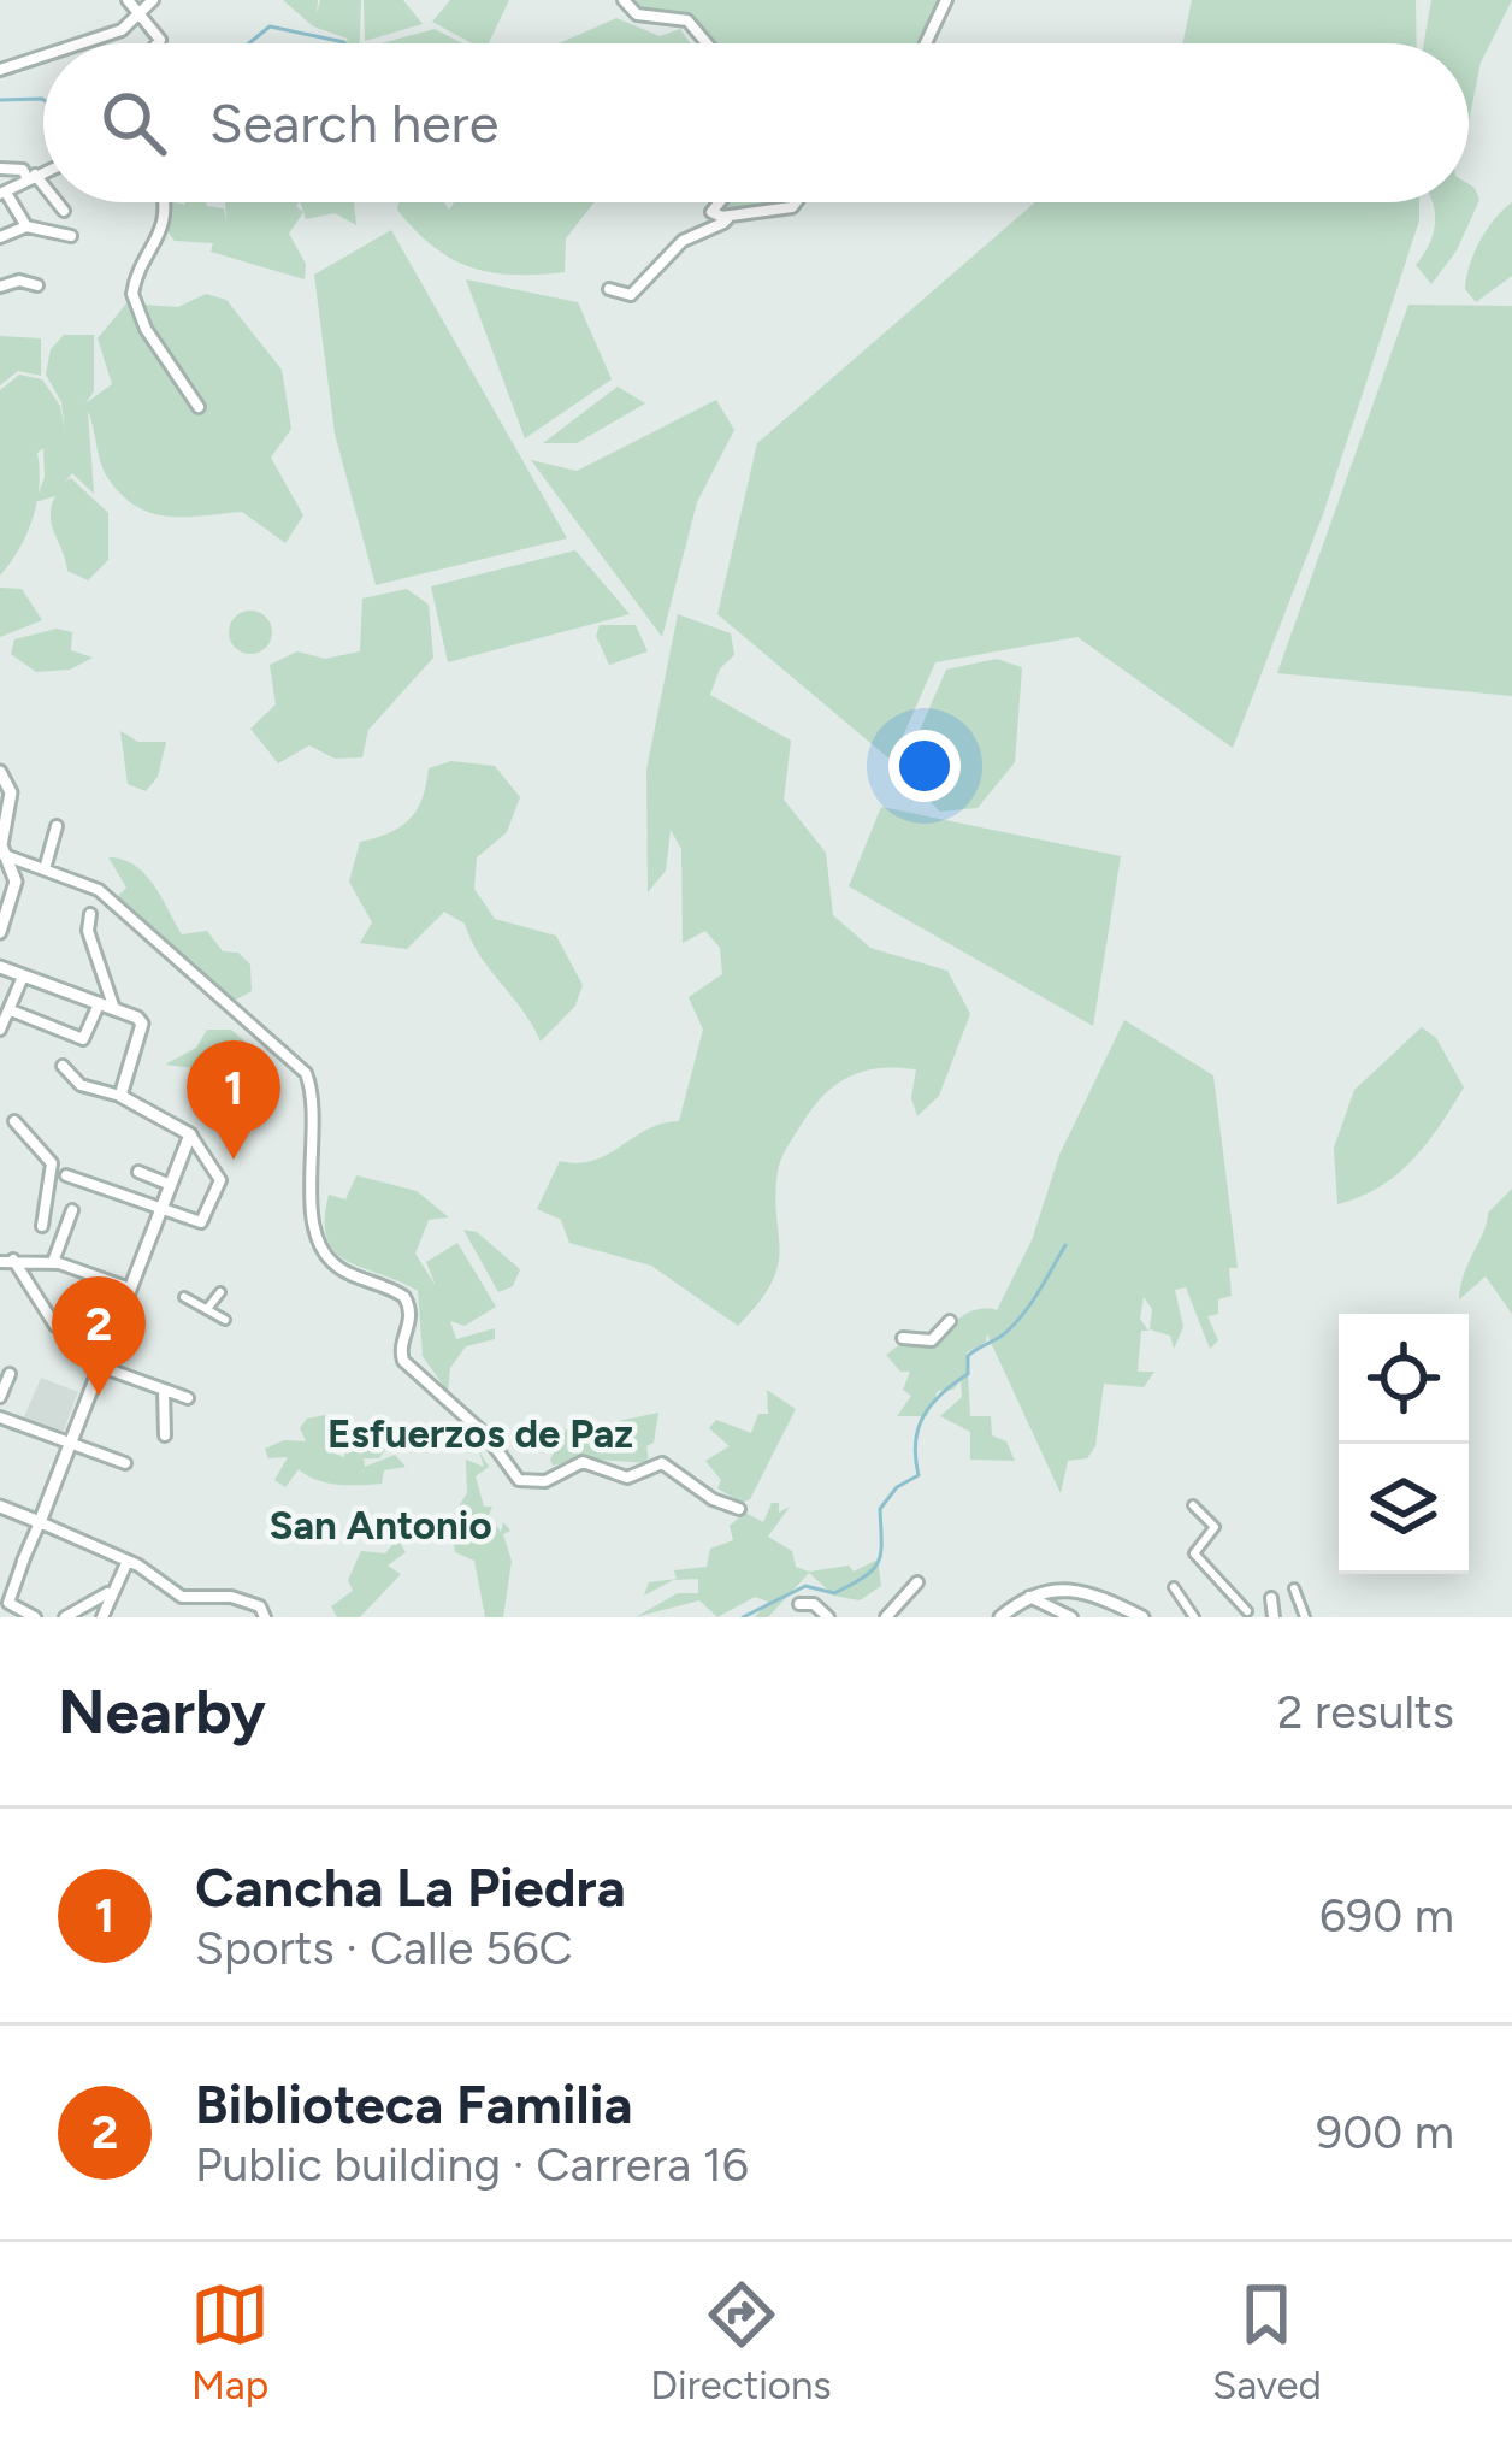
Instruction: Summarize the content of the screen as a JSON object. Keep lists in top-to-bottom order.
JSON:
{
  "districts": ["Esfuerzos de Paz", "San Antonio"],
  "page": {
    "search": "Search here",
    "pins": ["1", "2"],
    "heading": ["Nearby", "2 results"],
    "list": [
      {
        "mark": "1",
        "name": "Cancha La Piedra",
        "note": "Sports · Calle 56C",
        "value": "690 m"
      },
      {
        "mark": "2",
        "name": "Biblioteca Familia",
        "note": "Public building · Carrera 16",
        "value": "900 m"
      }
    ],
    "nav": ["Map", "Directions", "Saved"]
  }
}
